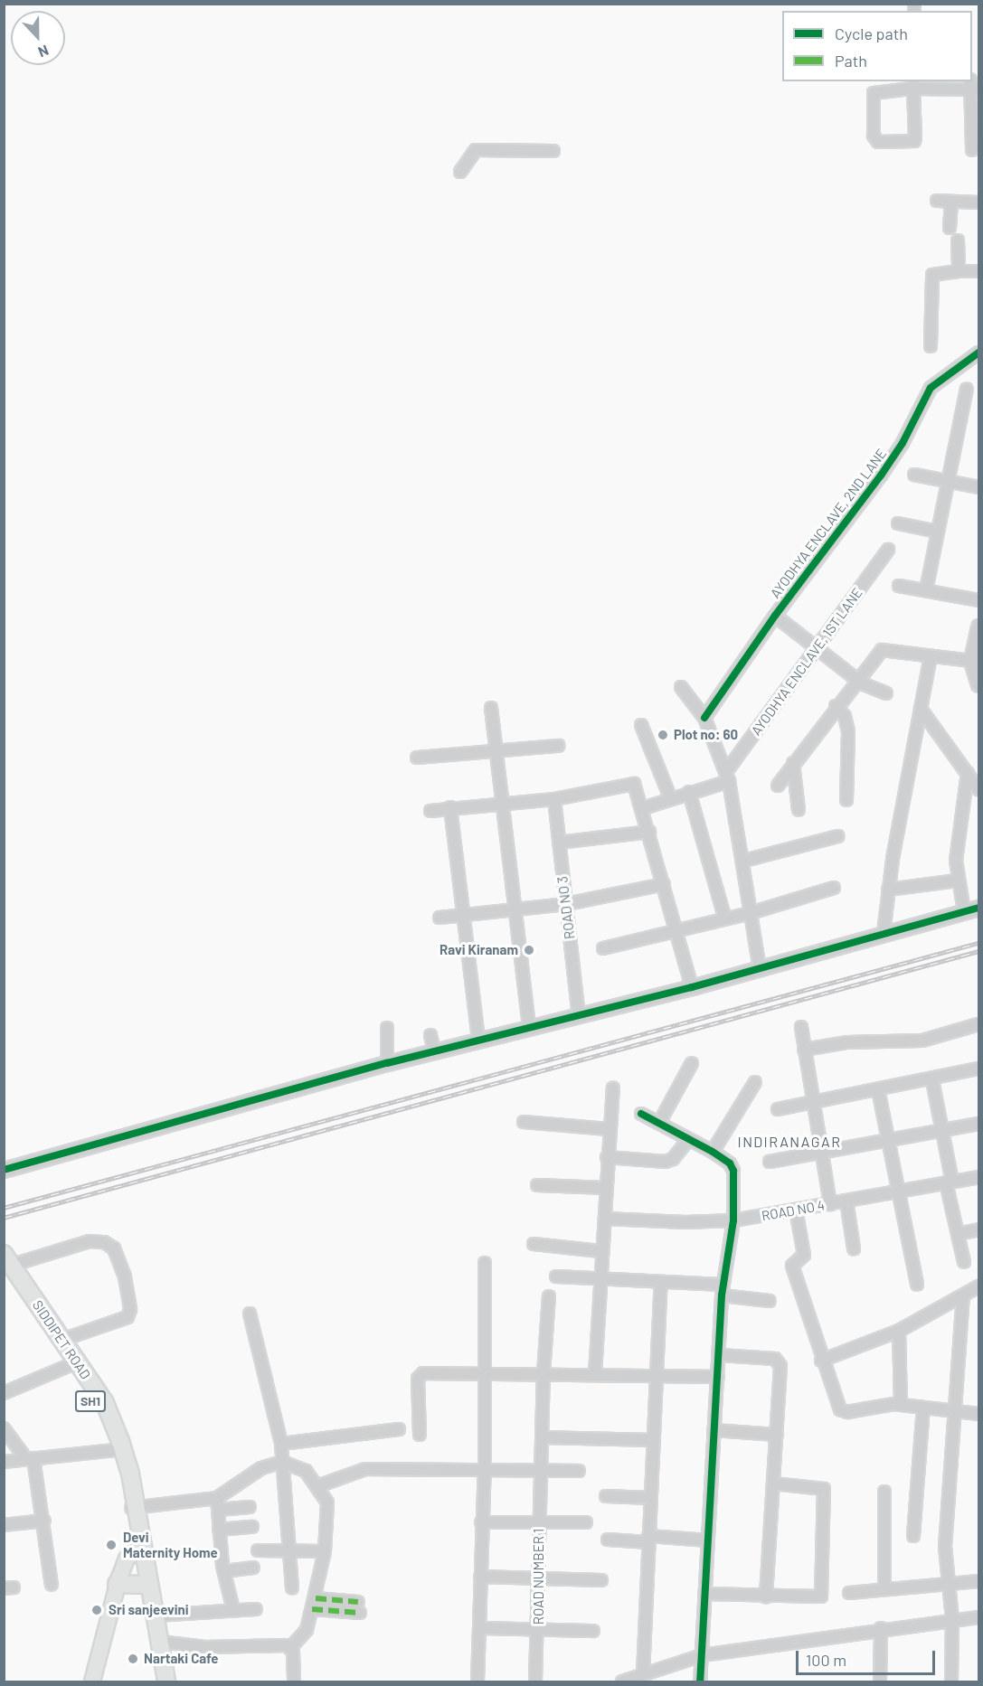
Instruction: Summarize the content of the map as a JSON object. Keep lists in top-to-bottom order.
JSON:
{
  "streets": {
    "main road": ["SIDDIPET ROAD", "SH1"],
    "street": [
      "AYODHYA ENCLAVE, 2ND LANE",
      "AYODHYA ENCLAVE, 1ST LANE",
      "ROAD NO 3",
      "ROAD NO 4",
      "ROAD NUMBER 1"
    ]
  },
  "districts": ["INDIRANAGAR"],
  "places": [
    "Plot no: 60",
    "Ravi Kiranam",
    "Devi Maternity Home",
    "Sri sanjeevini",
    "Nartaki Cafe"
  ],
  "legend": ["Cycle path", "Path"],
  "scale_bar": "100 m",
  "north": "bottom"
}
